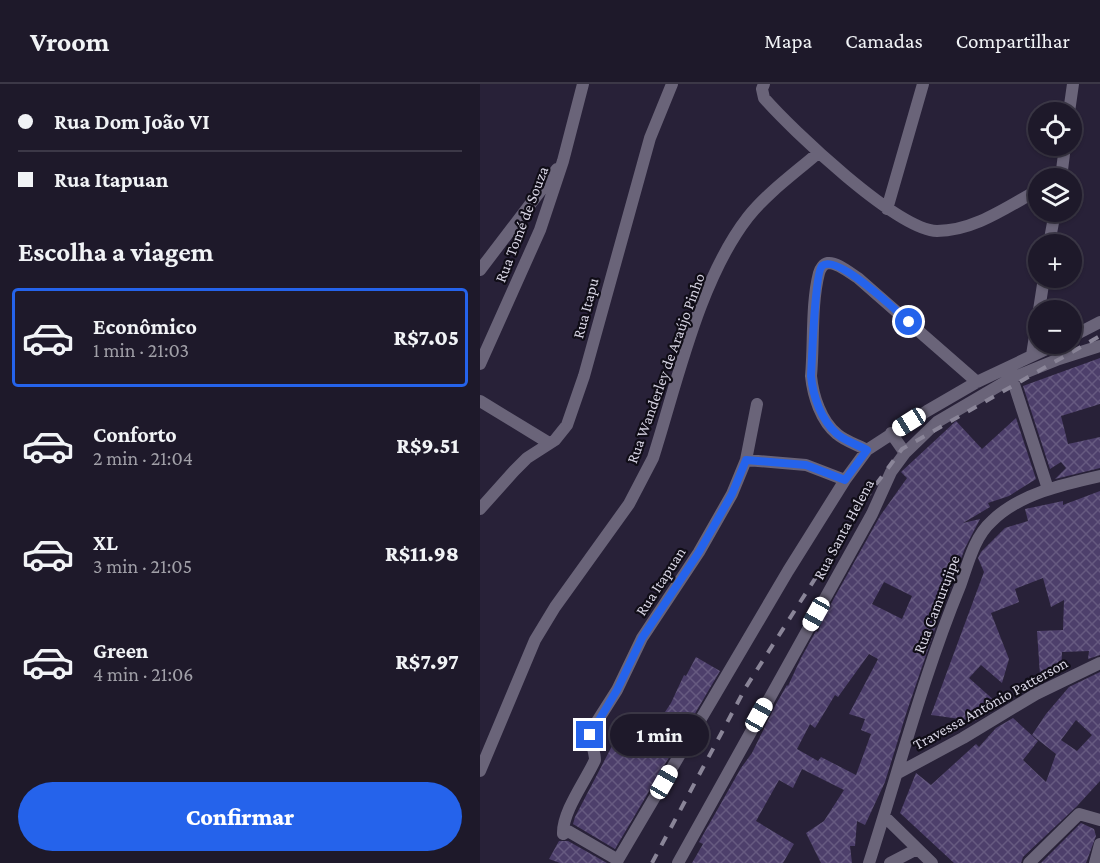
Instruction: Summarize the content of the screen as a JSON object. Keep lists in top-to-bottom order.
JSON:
{
  "streets": {
    "street": [
      "Rua Tomé de Souza",
      "Rua Itapu",
      "Rua Wanderley de Araújo Pinho",
      "Rua Santa Helena",
      "Rua Itapuan",
      "Rua Camurujipe",
      "Travessa Antônio Patterson"
    ]
  },
  "crossings": [
    ["Rua Camurujipe", "Travessa Antônio Patterson"]
  ],
  "page": {
    "header": "Vroom",
    "nav": ["Mapa", "Camadas", "Compartilhar"],
    "banner": ["Rua Dom João VI", "Rua Itapuan"],
    "map_buttons": ["+", "−"],
    "heading": "Escolha a viagem",
    "list": [
      {
        "name": "Econômico",
        "note": "1 min · 21:03",
        "value": "R$7.05"
      },
      {
        "name": "Conforto",
        "note": "2 min · 21:04",
        "value": "R$9.51"
      },
      {
        "name": "XL",
        "note": "3 min · 21:05",
        "value": "R$11.98"
      },
      {
        "name": "Green",
        "note": "4 min · 21:06",
        "value": "R$7.97"
      }
    ],
    "bubble": "1 min",
    "buttons": "Confirmar"
  }
}
